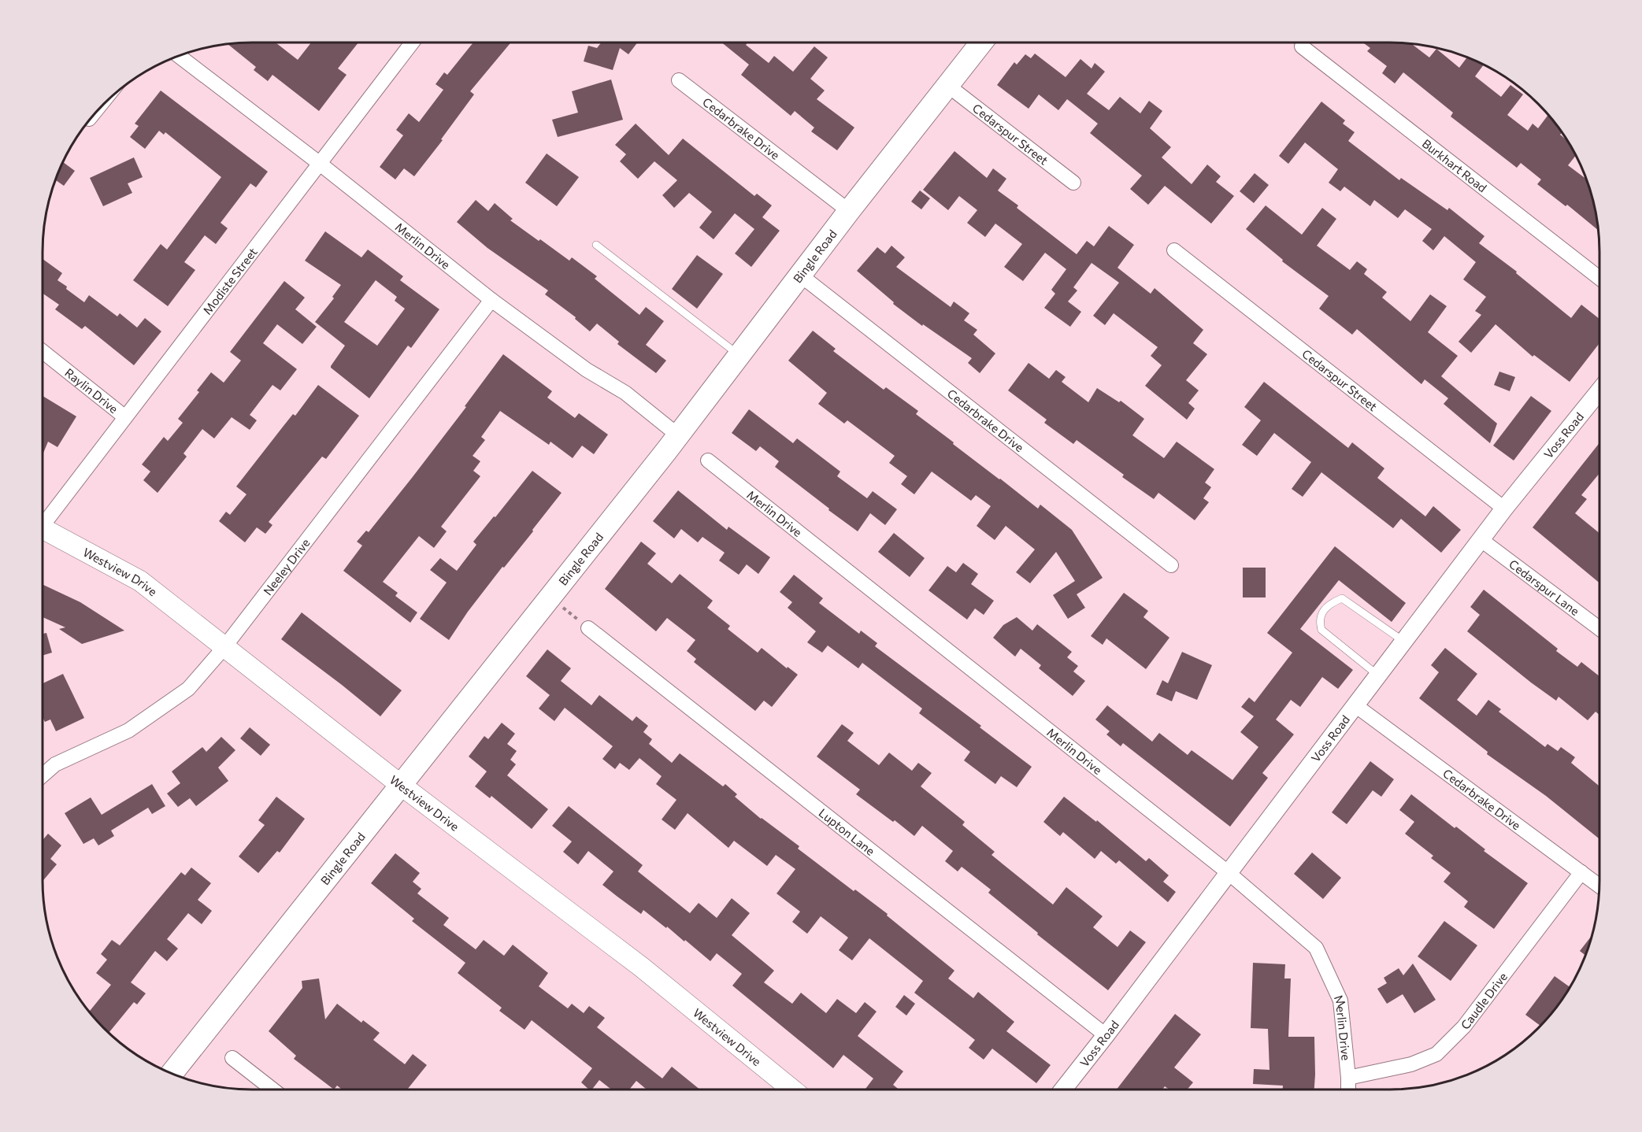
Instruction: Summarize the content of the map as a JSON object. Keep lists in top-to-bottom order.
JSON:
{
  "streets": {
    "main road": ["Bingle Road", "Westview Drive"],
    "street": [
      "Cedarbrake Drive",
      "Cedarspur Street",
      "Burkhart Road",
      "Merlin Drive",
      "Modiste Street",
      "Raylin Drive",
      "Voss Road",
      "Neeley Drive",
      "Cedarspur Lane",
      "Lupton Lane",
      "Caudle Drive"
    ]
  },
  "crossings": [
    ["Cedarbrake Drive", "Bingle Road"],
    ["Cedarbrake Drive", "Voss Road"],
    ["Cedarbrake Drive", "Caudle Drive"],
    ["Cedarspur Street", "Bingle Road"],
    ["Cedarspur Street", "Voss Road"],
    ["Merlin Drive", "Bingle Road"],
    ["Merlin Drive", "Modiste Street"],
    ["Merlin Drive", "Voss Road"],
    ["Merlin Drive", "Neeley Drive"],
    ["Merlin Drive", "Caudle Drive"],
    ["Bingle Road", "Westview Drive"],
    ["Modiste Street", "Raylin Drive"],
    ["Voss Road", "Cedarspur Lane"],
    ["Voss Road", "Lupton Lane"],
    ["Neeley Drive", "Westview Drive"]
  ]
}
